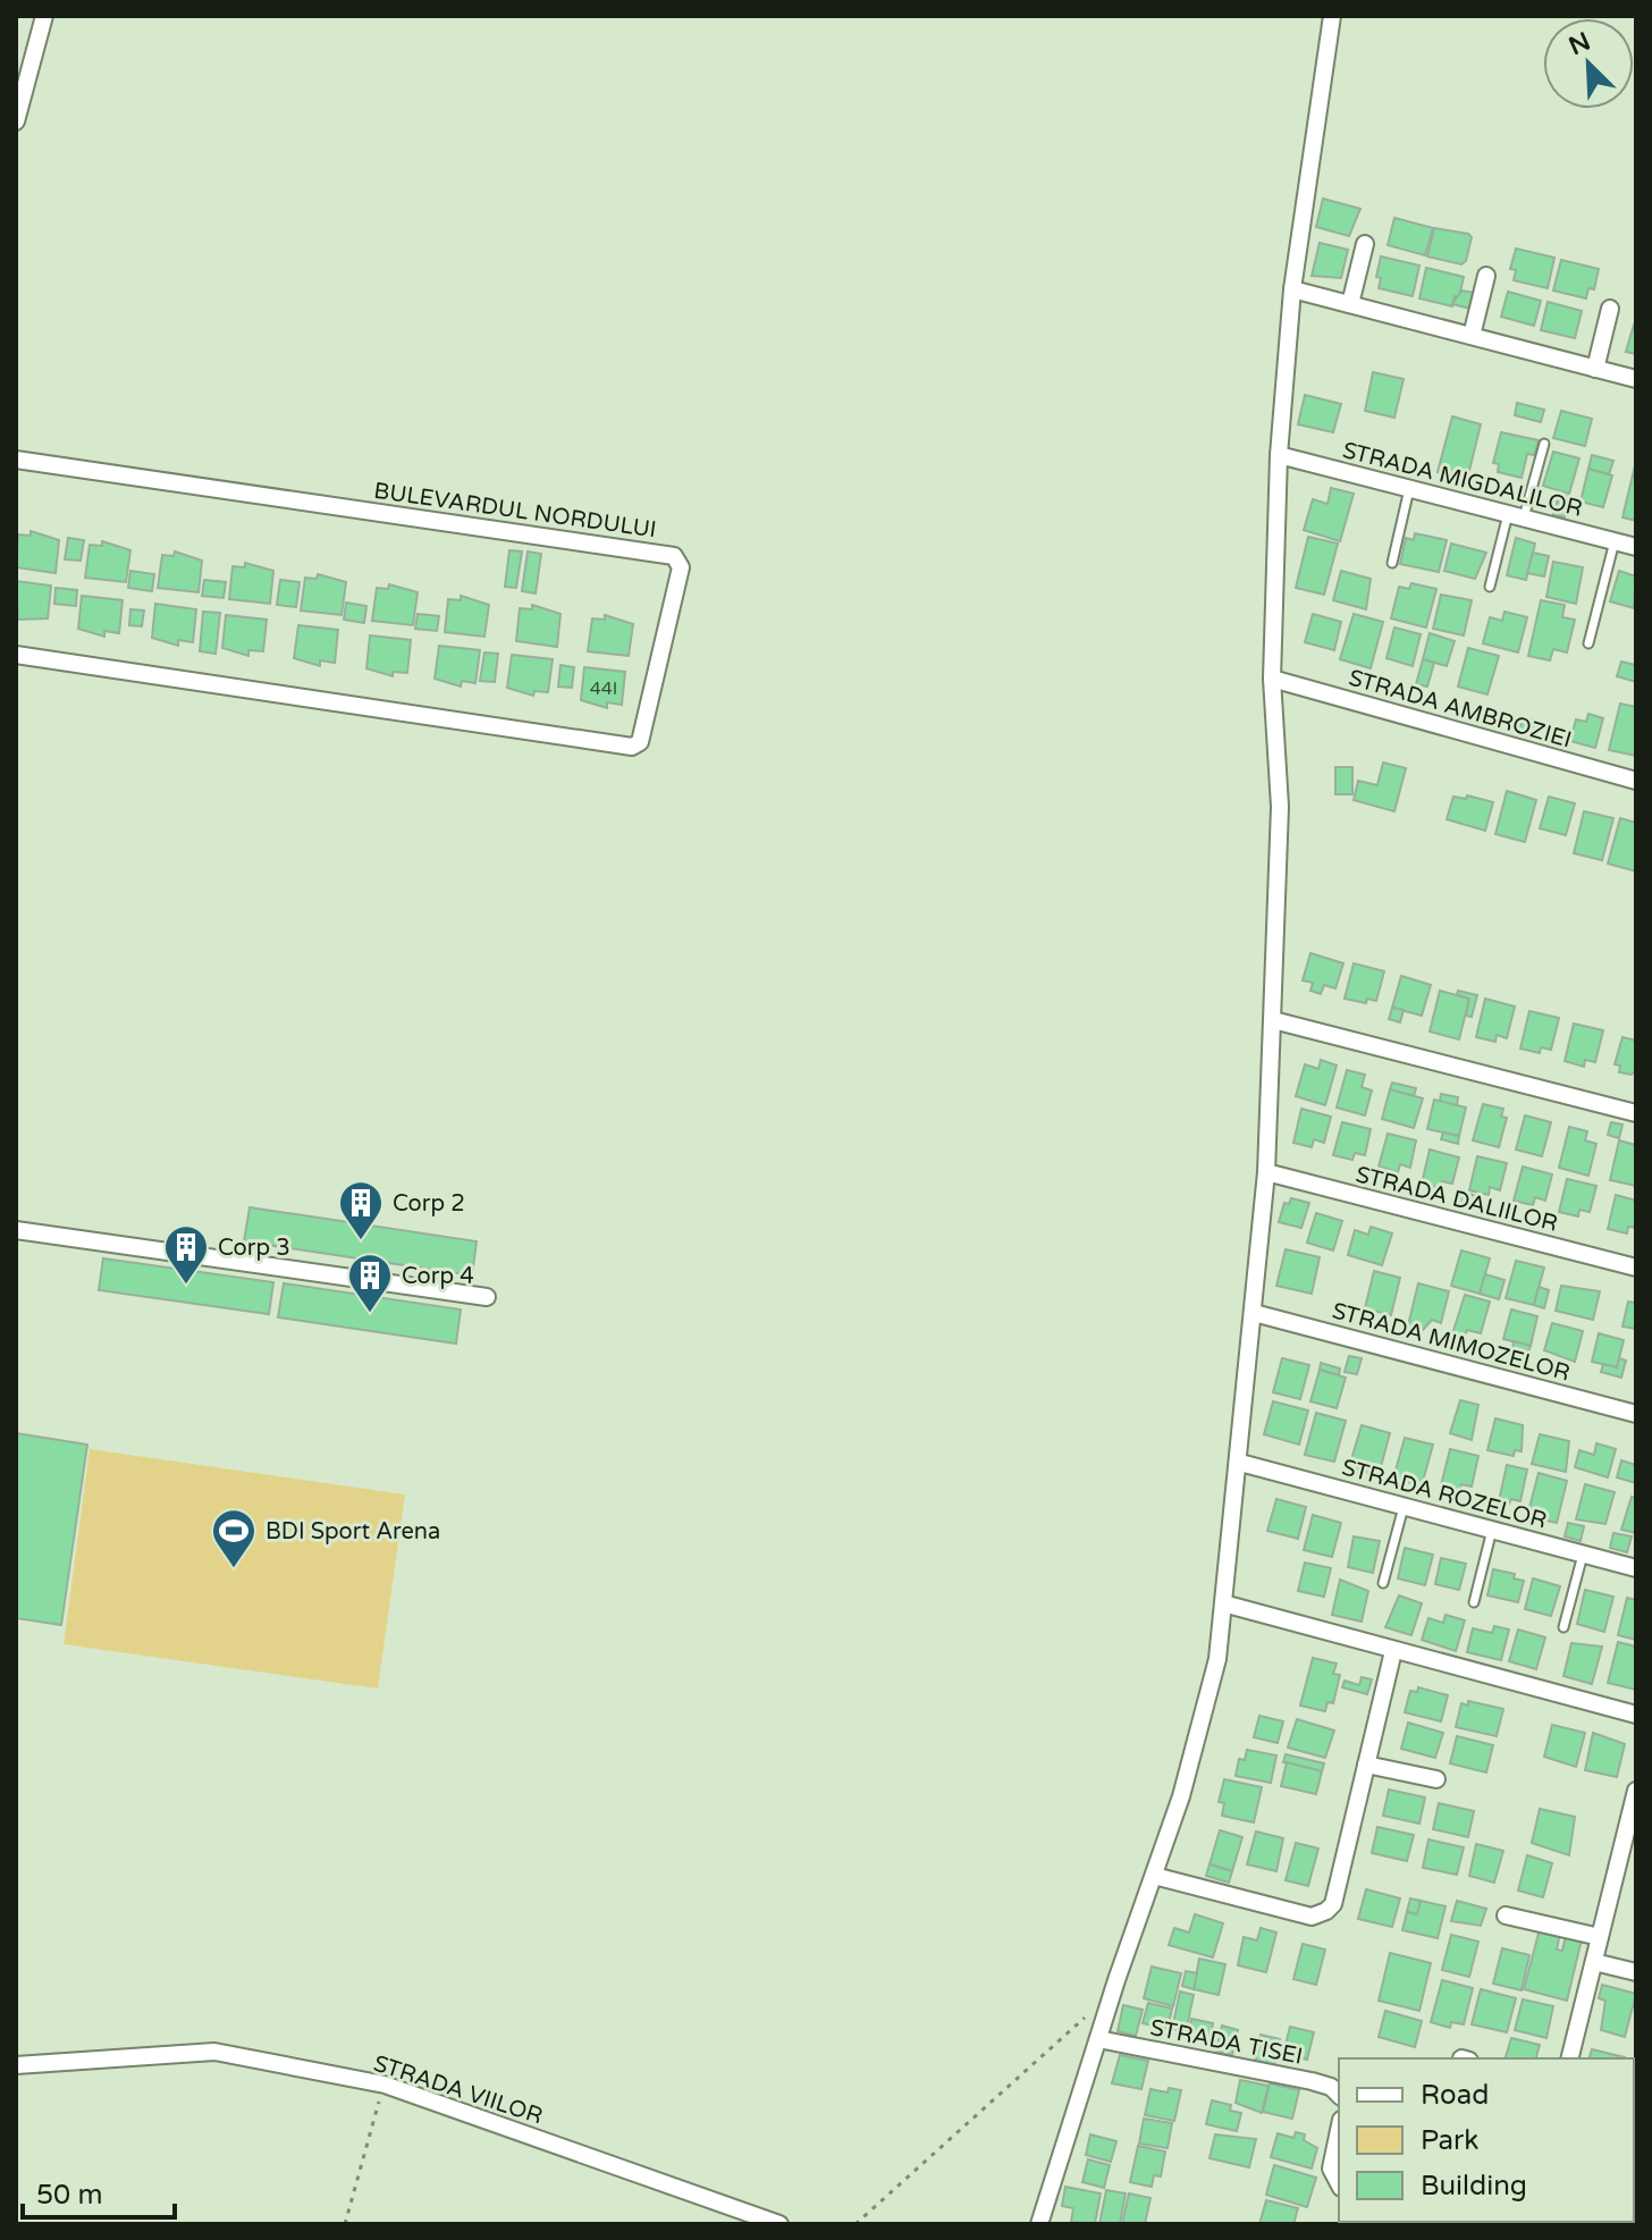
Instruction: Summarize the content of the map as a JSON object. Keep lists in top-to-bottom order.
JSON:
{
  "streets": {
    "street": [
      "STRADA MIGDALILOR",
      "BULEVARDUL NORDULUI",
      "STRADA AMBROZIEI",
      "STRADA DALIILOR",
      "STRADA MIMOZELOR",
      "STRADA ROZELOR",
      "STRADA TISEI",
      "STRADA VIILOR"
    ]
  },
  "places": {
    "building": ["Corp 2", "Corp 3", "Corp 4"],
    "sports": ["BDI Sport Arena"]
  },
  "house_numbers": ["44I"],
  "legend": ["Road", "Park", "Building"],
  "scale_bar": "50 m",
  "north": "top left"
}
